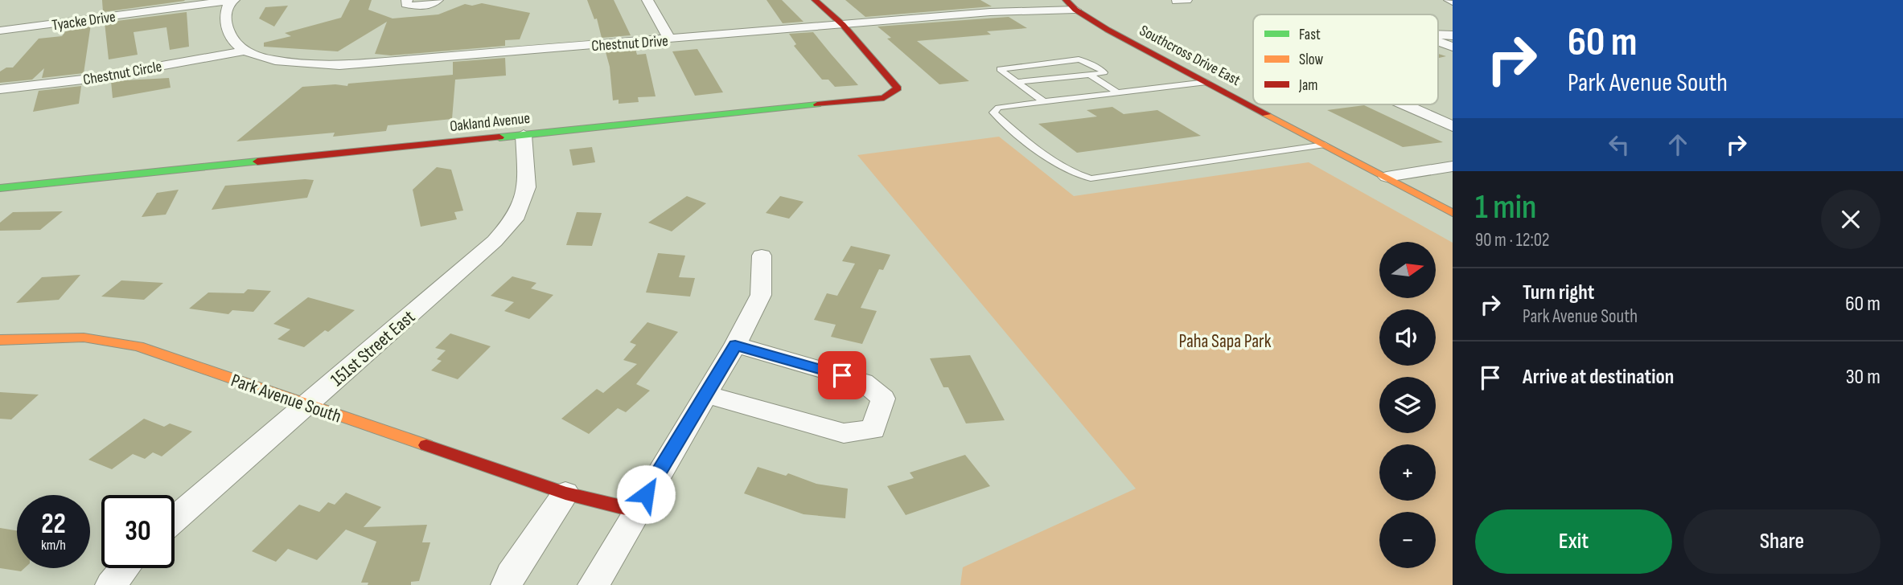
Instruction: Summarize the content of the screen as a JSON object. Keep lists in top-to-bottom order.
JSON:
{
  "streets": {
    "street": [
      "Tyacke Drive",
      "Chestnut Drive",
      "Southcross Drive East",
      "Chestnut Circle",
      "Oakland Avenue",
      "151st Street East",
      "Park Avenue South"
    ]
  },
  "crossings": [
    ["Chestnut Drive", "Southcross Drive East"],
    ["Chestnut Drive", "Chestnut Circle"],
    ["Chestnut Drive", "Oakland Avenue"],
    ["Oakland Avenue", "151st Street East"],
    ["151st Street East", "Park Avenue South"]
  ],
  "parks": ["Paha Sapa Park"],
  "legend": ["Fast", "Slow", "Jam"],
  "north": "right",
  "page": {
    "turn": ["60 m", "Park Avenue South"],
    "heading": ["1 min", "90 m · 12:02"],
    "map_buttons": ["+", "−"],
    "list": [
      {
        "name": "Turn right",
        "note": "Park Avenue South",
        "value": "60 m"
      },
      {
        "name": "Arrive at destination",
        "value": "30 m"
      }
    ],
    "speed": "22 km/h",
    "limit": "30",
    "buttons": ["Exit", "Share"]
  }
}
